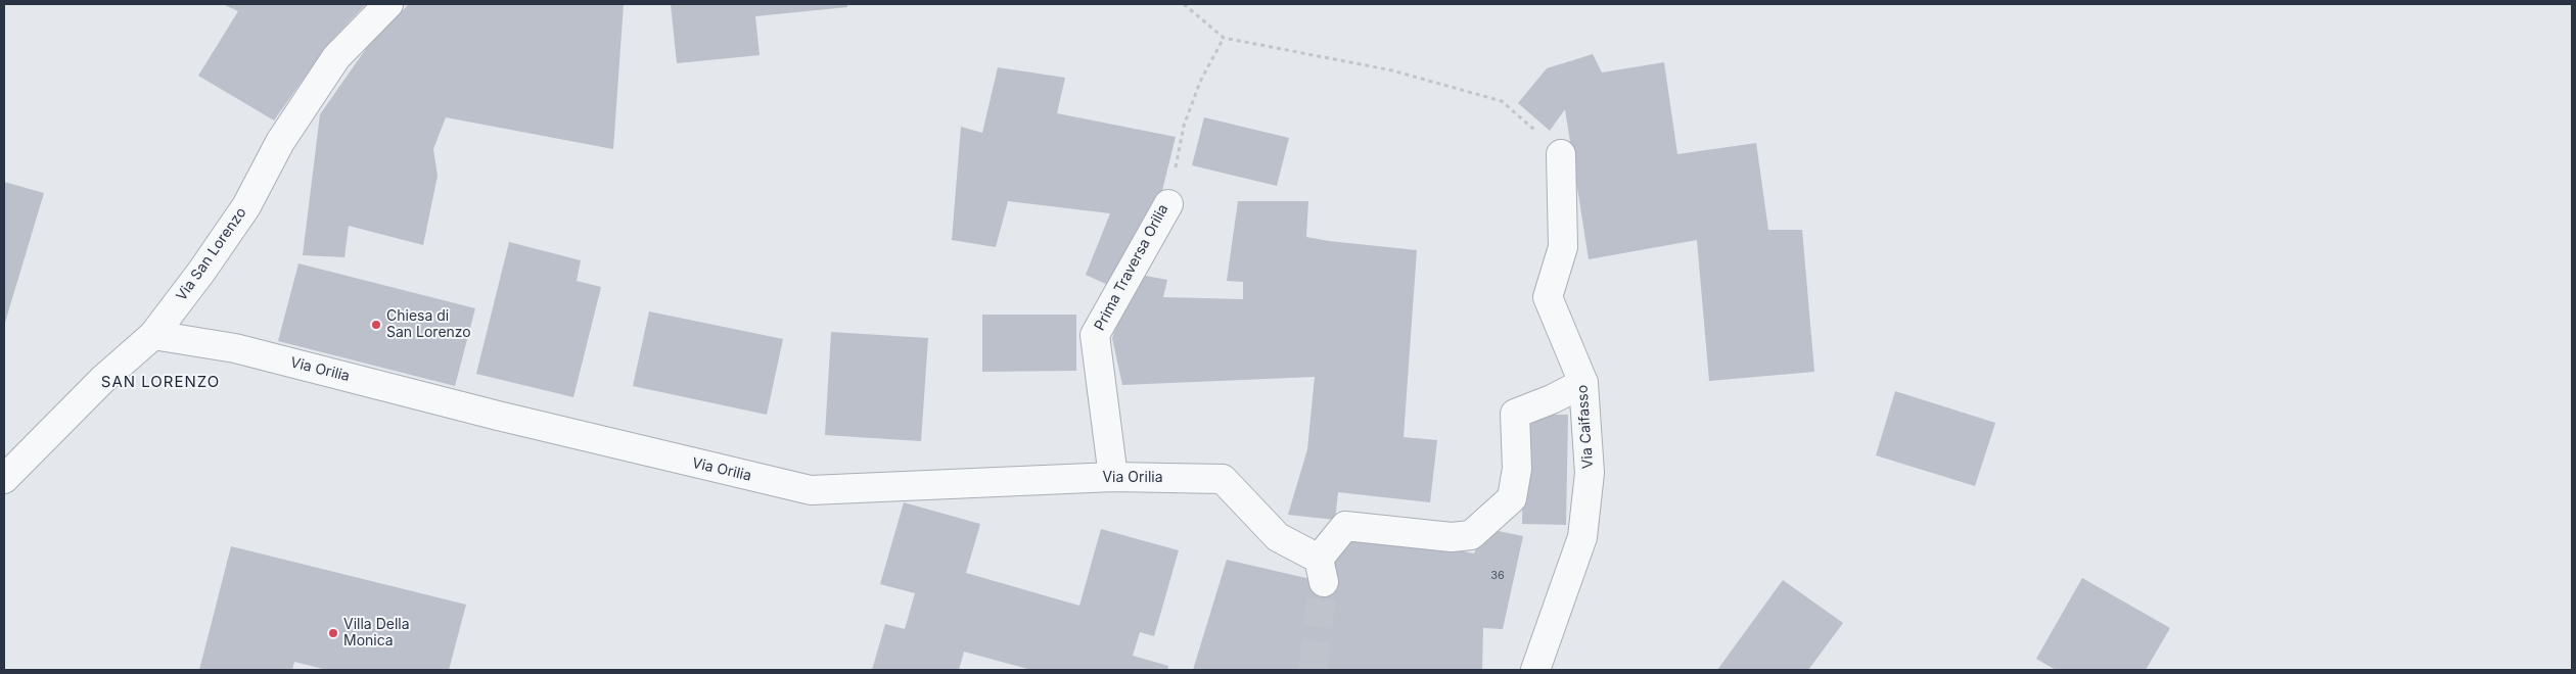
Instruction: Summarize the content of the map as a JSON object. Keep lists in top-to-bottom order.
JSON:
{
  "streets": {
    "street": [
      "Via San Lorenzo",
      "Prima Traversa Orilia",
      "Via Orilia",
      "Via Caifasso"
    ]
  },
  "crossings": [
    ["Via San Lorenzo", "Via Orilia"],
    ["Prima Traversa Orilia", "Via Orilia"],
    ["Via Orilia", "Via Caifasso"]
  ],
  "districts": ["SAN LORENZO"],
  "places": ["Chiesa di San Lorenzo", "Villa Della Monica"],
  "house_numbers": ["36"]
}
